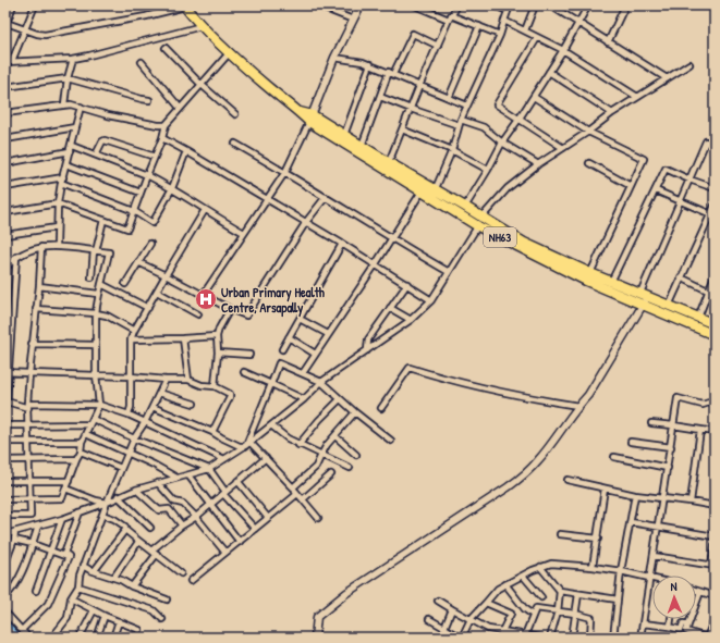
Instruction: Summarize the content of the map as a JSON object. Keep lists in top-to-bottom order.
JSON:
{
  "streets": {
    "highway": ["NH63"]
  },
  "places": {
    "hospital": ["Urban Primary Health Centre, Arsapally"]
  },
  "north": "top"
}
